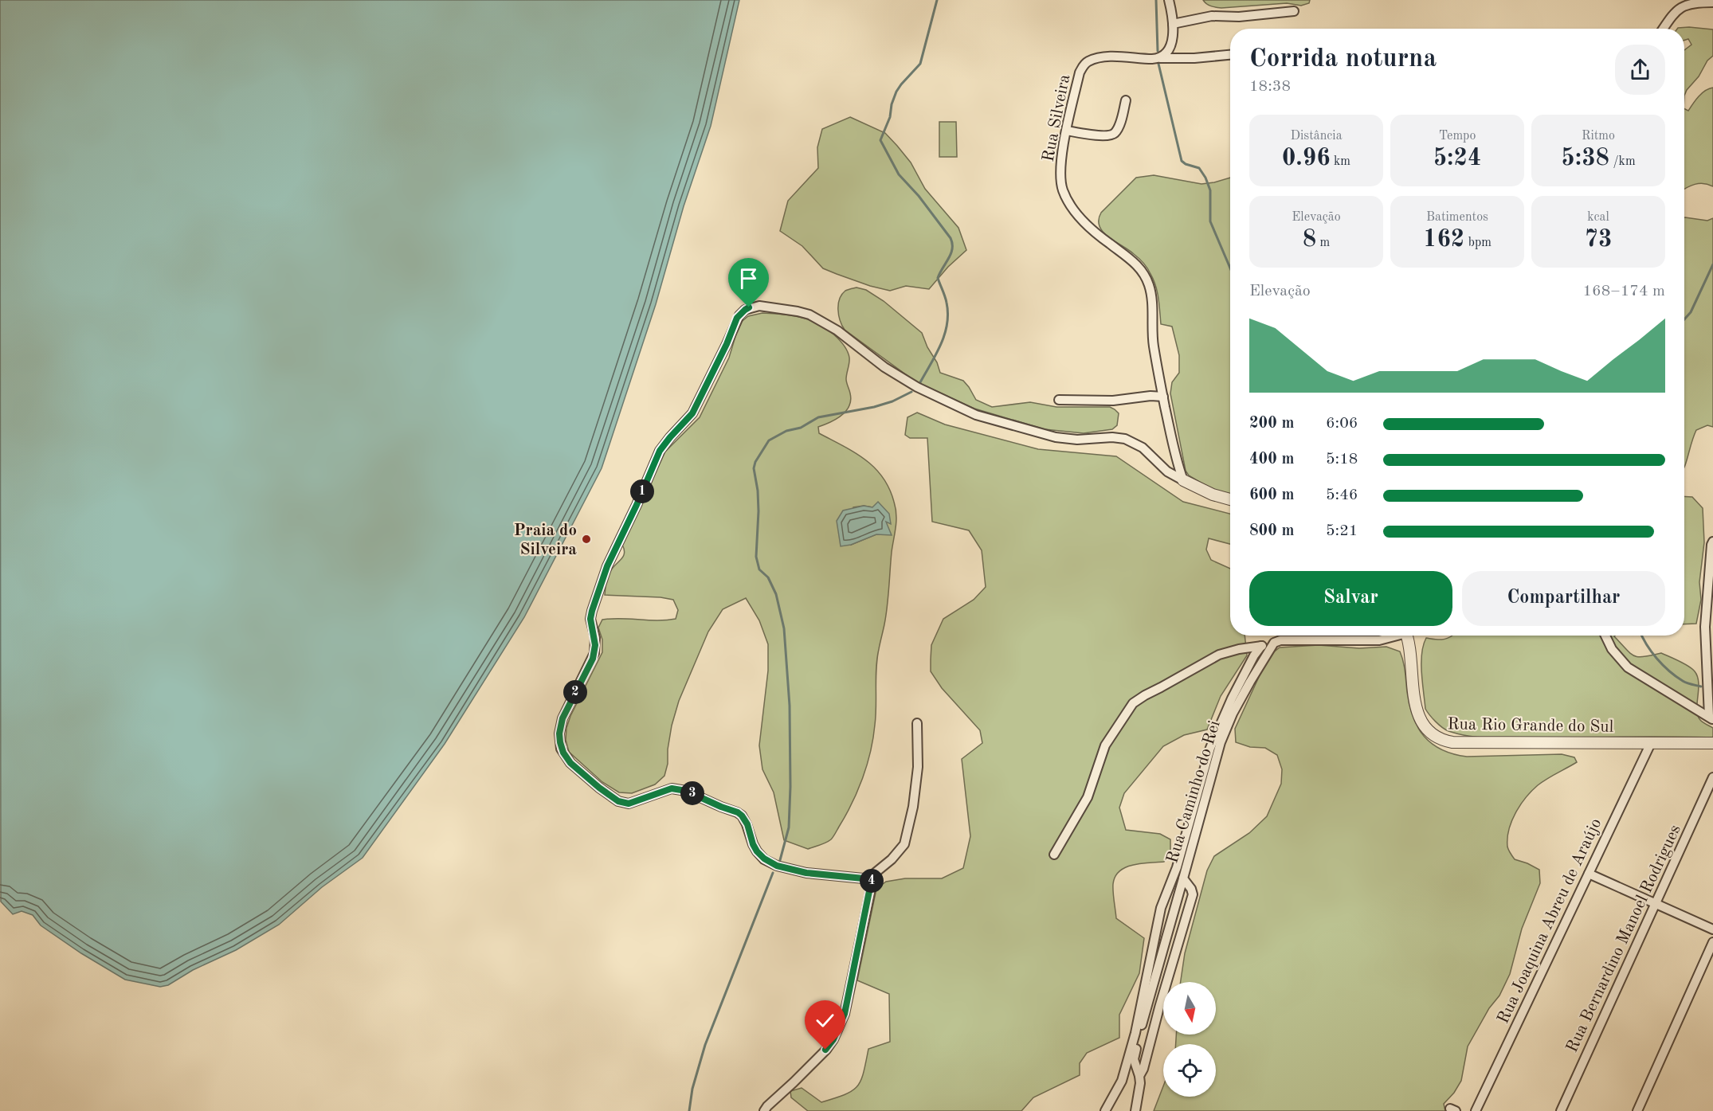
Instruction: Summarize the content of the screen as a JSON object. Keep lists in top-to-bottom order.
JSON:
{
  "streets": {
    "street": [
      "Rua Silveira",
      "Rua Rio Grande do Sul",
      "Rua Caminho do Rei",
      "Rua Joaquina Abreu de Araújo",
      "Rua Bernardino Manoel Rodrigues"
    ]
  },
  "crossings": [
    ["Rua Rio Grande do Sul", "Rua Joaquina Abreu de Araújo"]
  ],
  "places": ["Praia do Silveira"],
  "north": "bottom",
  "page": {
    "heading": ["Corrida noturna", "18:38"],
    "stats": [
      ["Distância", "0.96 km"],
      ["Tempo", "5:24"],
      ["Ritmo", "5:38 /km"],
      ["Elevação", "8 m"],
      ["Batimentos", "162 bpm"],
      ["kcal", "73"]
    ],
    "chart": ["Elevação", "168–174 m"],
    "list": [
      {
        "name": "200 m",
        "note": "6:06"
      },
      {
        "name": "400 m",
        "note": "5:18"
      },
      {
        "name": "600 m",
        "note": "5:46"
      },
      {
        "name": "800 m",
        "note": "5:21"
      }
    ],
    "pins": [
      "1",
      "2",
      "3",
      "4"
    ],
    "buttons": ["Salvar", "Compartilhar"]
  }
}
